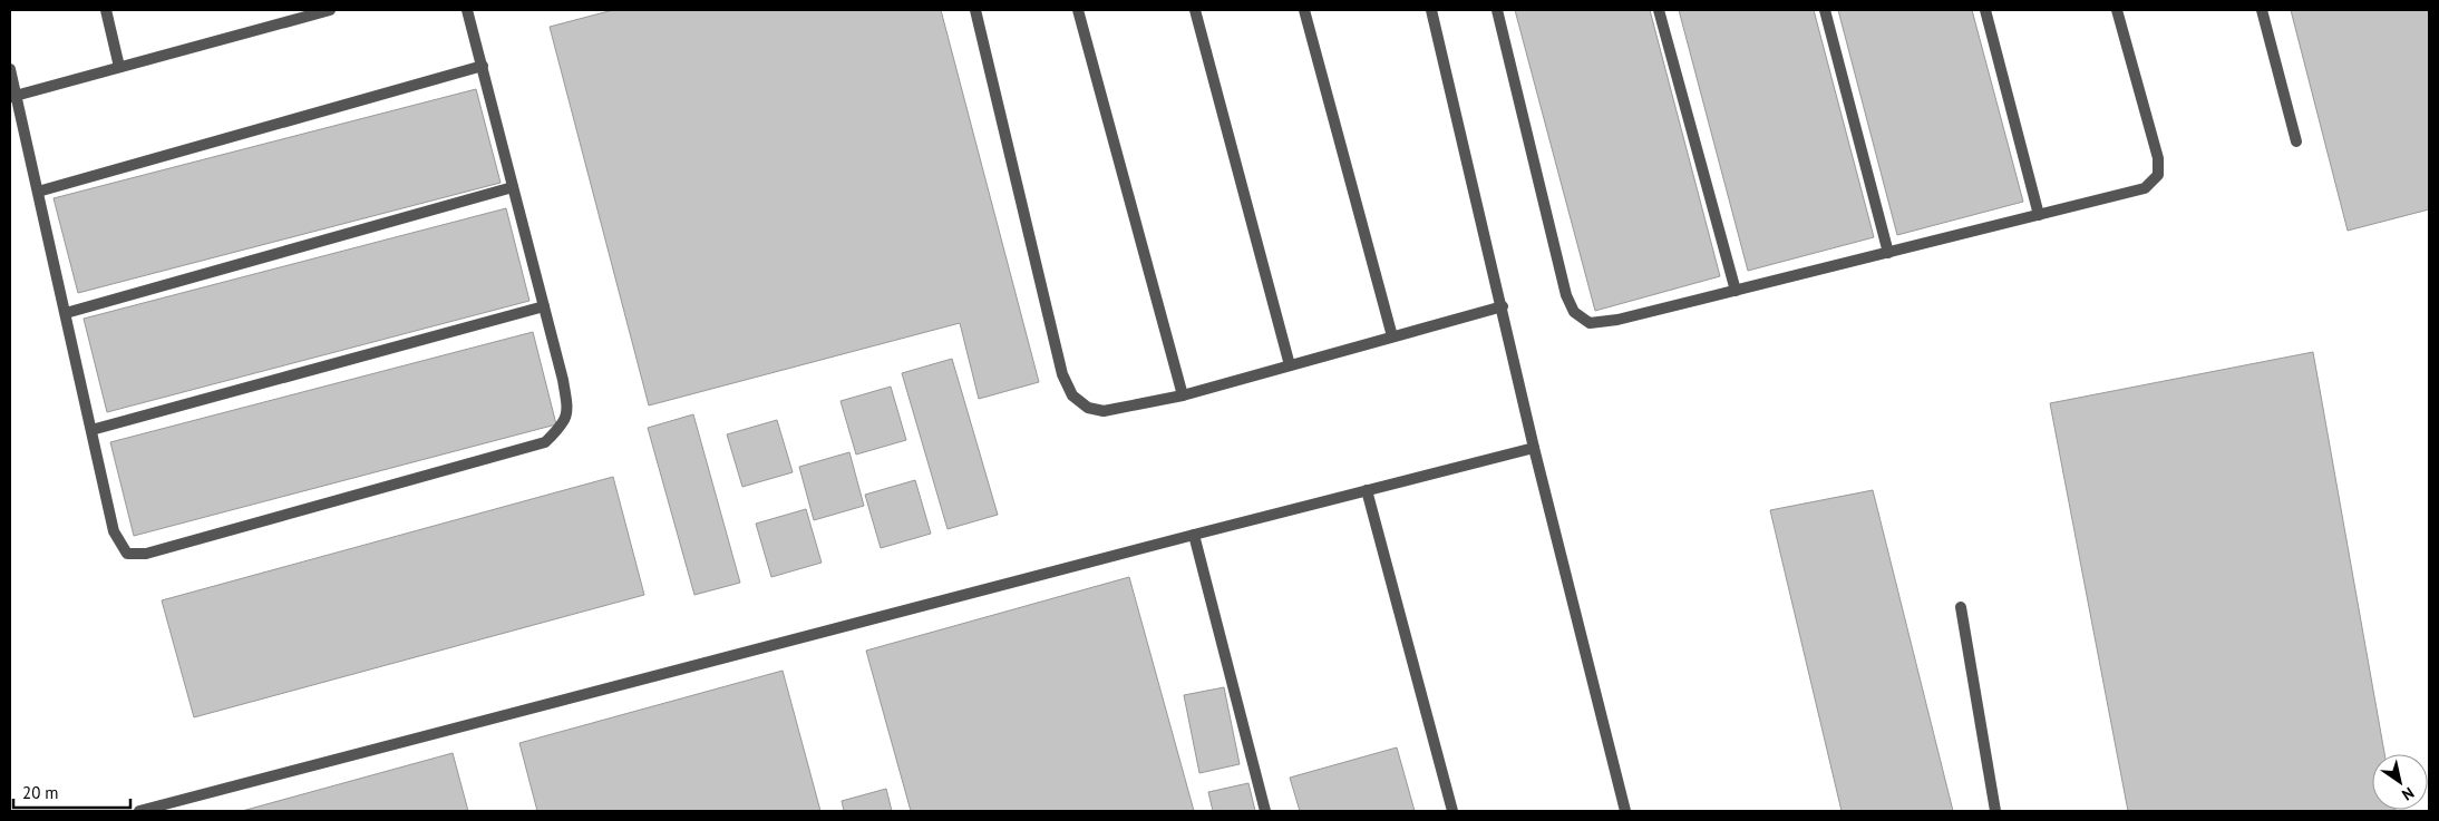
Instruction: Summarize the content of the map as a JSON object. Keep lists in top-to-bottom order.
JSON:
{
  "scale_bar": "20 m",
  "north": "bottom right"
}
